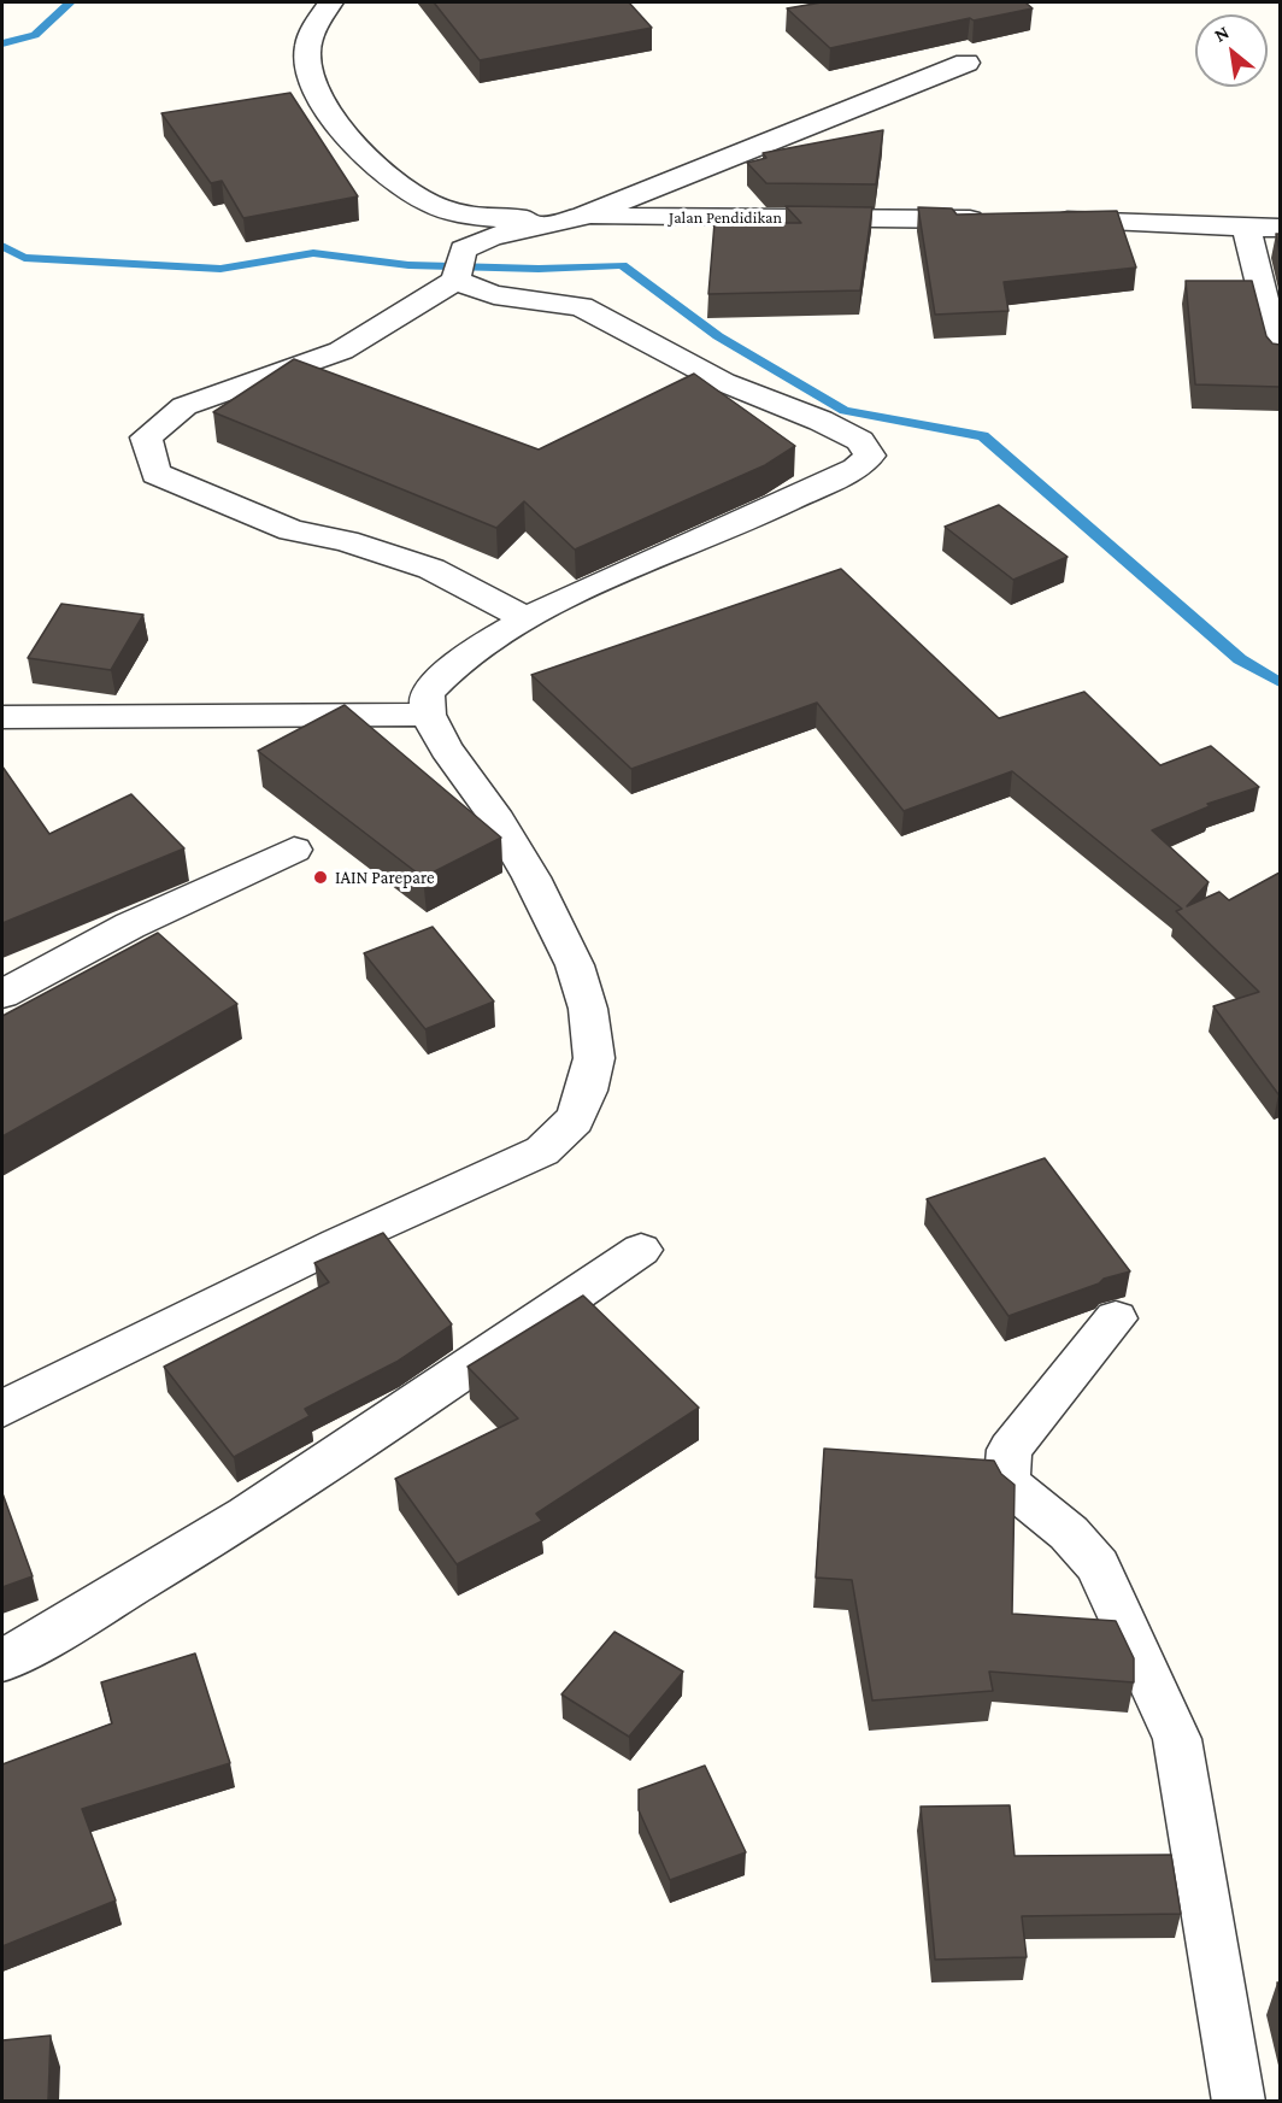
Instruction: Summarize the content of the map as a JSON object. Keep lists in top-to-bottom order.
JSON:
{
  "streets": {
    "street": ["Jalan Pendidikan"]
  },
  "places": ["IAIN Parepare"],
  "north": "top left"
}
